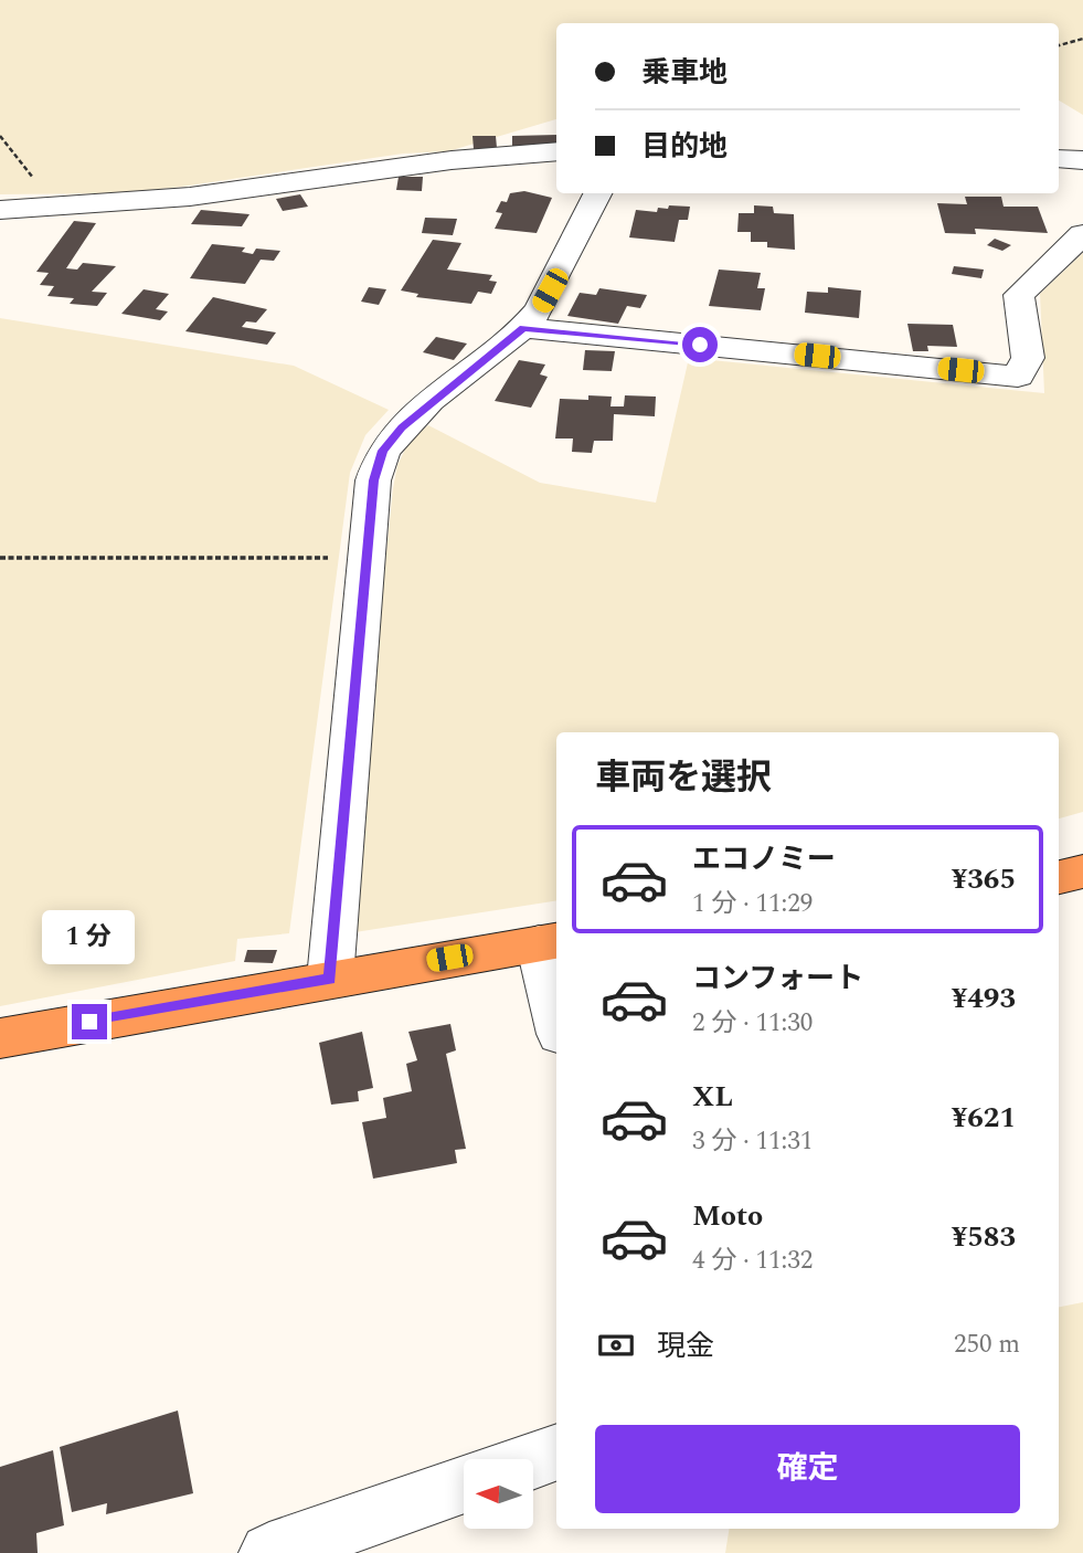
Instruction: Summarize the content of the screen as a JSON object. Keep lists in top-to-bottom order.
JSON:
{
  "north": "left",
  "page": {
    "banner": ["乗車地", "目的地"],
    "heading": "車両を選択",
    "list": [
      {
        "name": "エコノミー",
        "note": "1 分 · 11:29",
        "value": "¥365"
      },
      {
        "name": "コンフォート",
        "note": "2 分 · 11:30",
        "value": "¥493"
      },
      {
        "name": "XL",
        "note": "3 分 · 11:31",
        "value": "¥621"
      },
      {
        "name": "Moto",
        "note": "4 分 · 11:32",
        "value": "¥583"
      }
    ],
    "bubble": "1 分",
    "pay": ["現金", "250 m"],
    "buttons": "確定"
  }
}
